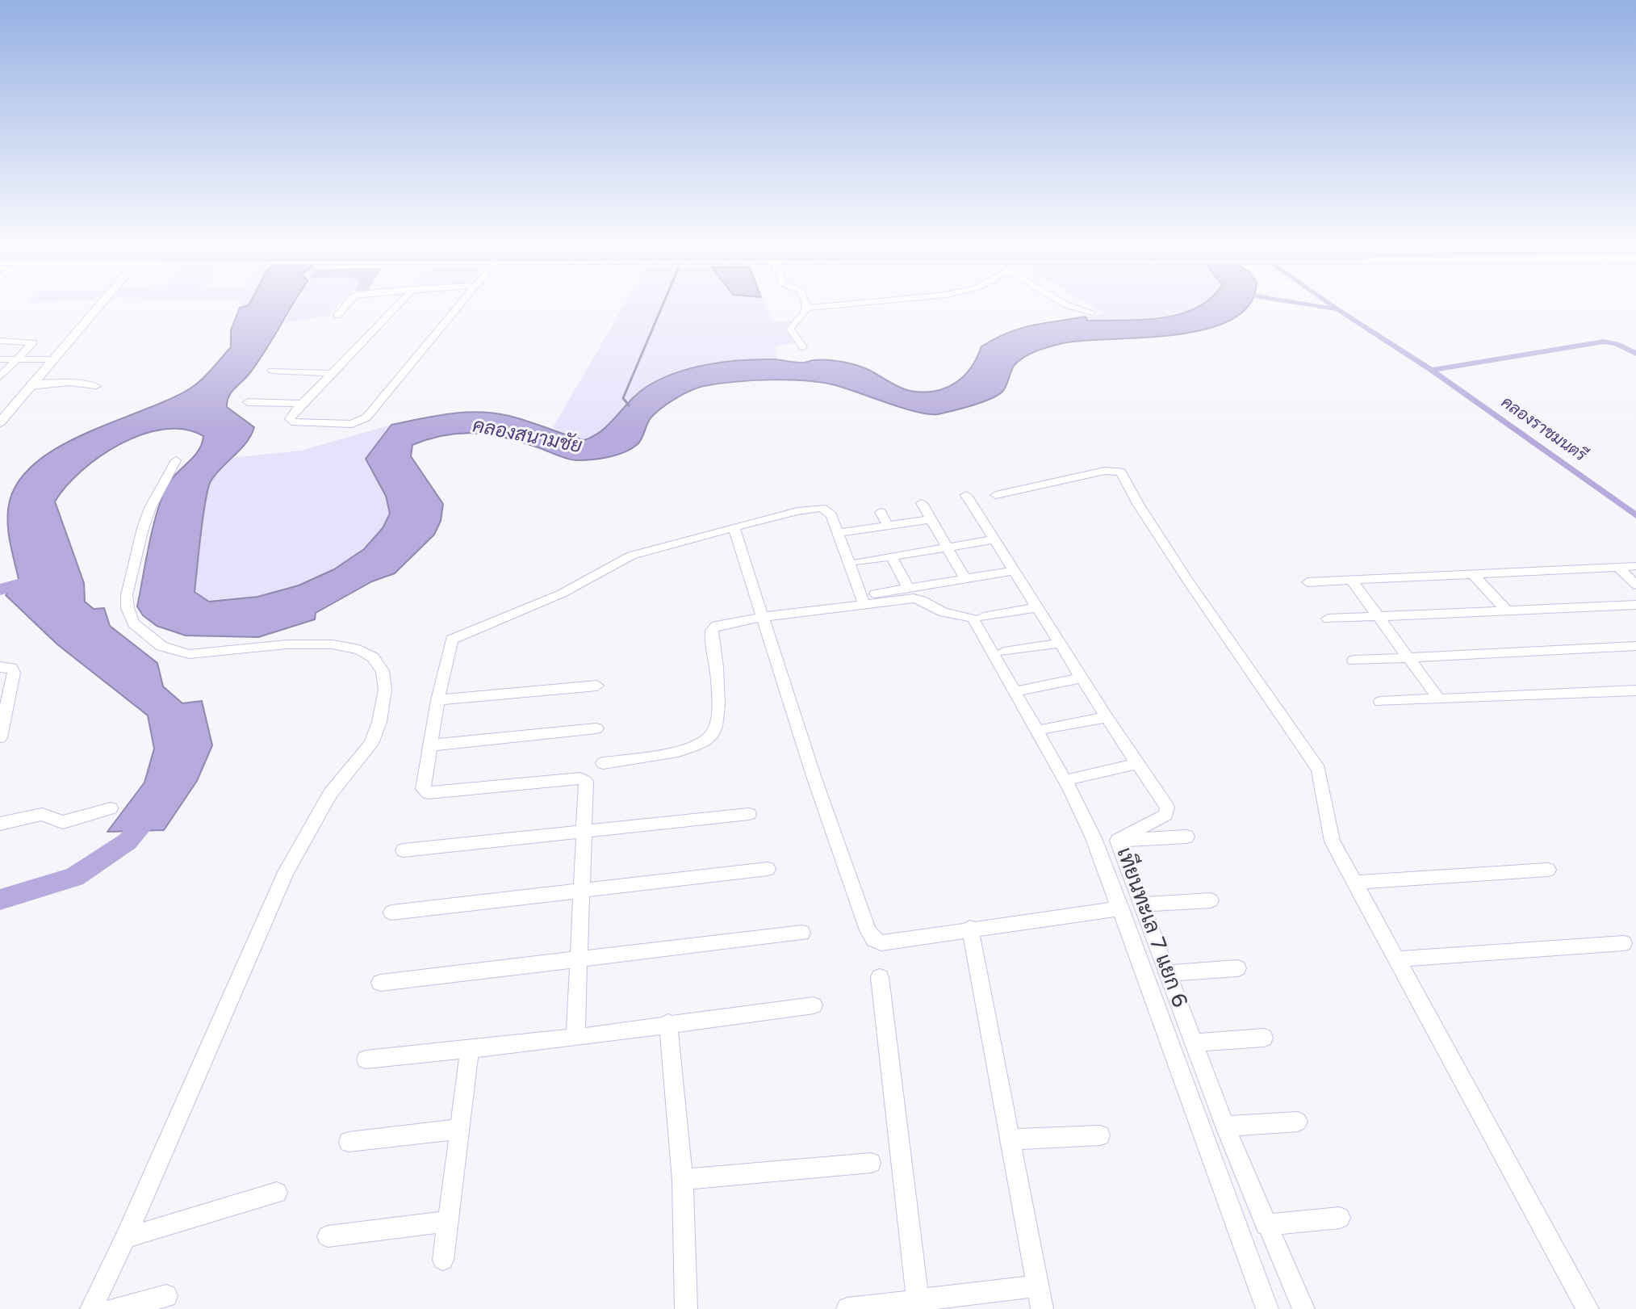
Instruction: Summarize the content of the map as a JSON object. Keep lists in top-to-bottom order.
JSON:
{
  "streets": {
    "street": ["เทียนทะเล 7 แยก 6"]
  },
  "water": ["คลองราชมนตรี", "คลองสนามชัย"]
}
